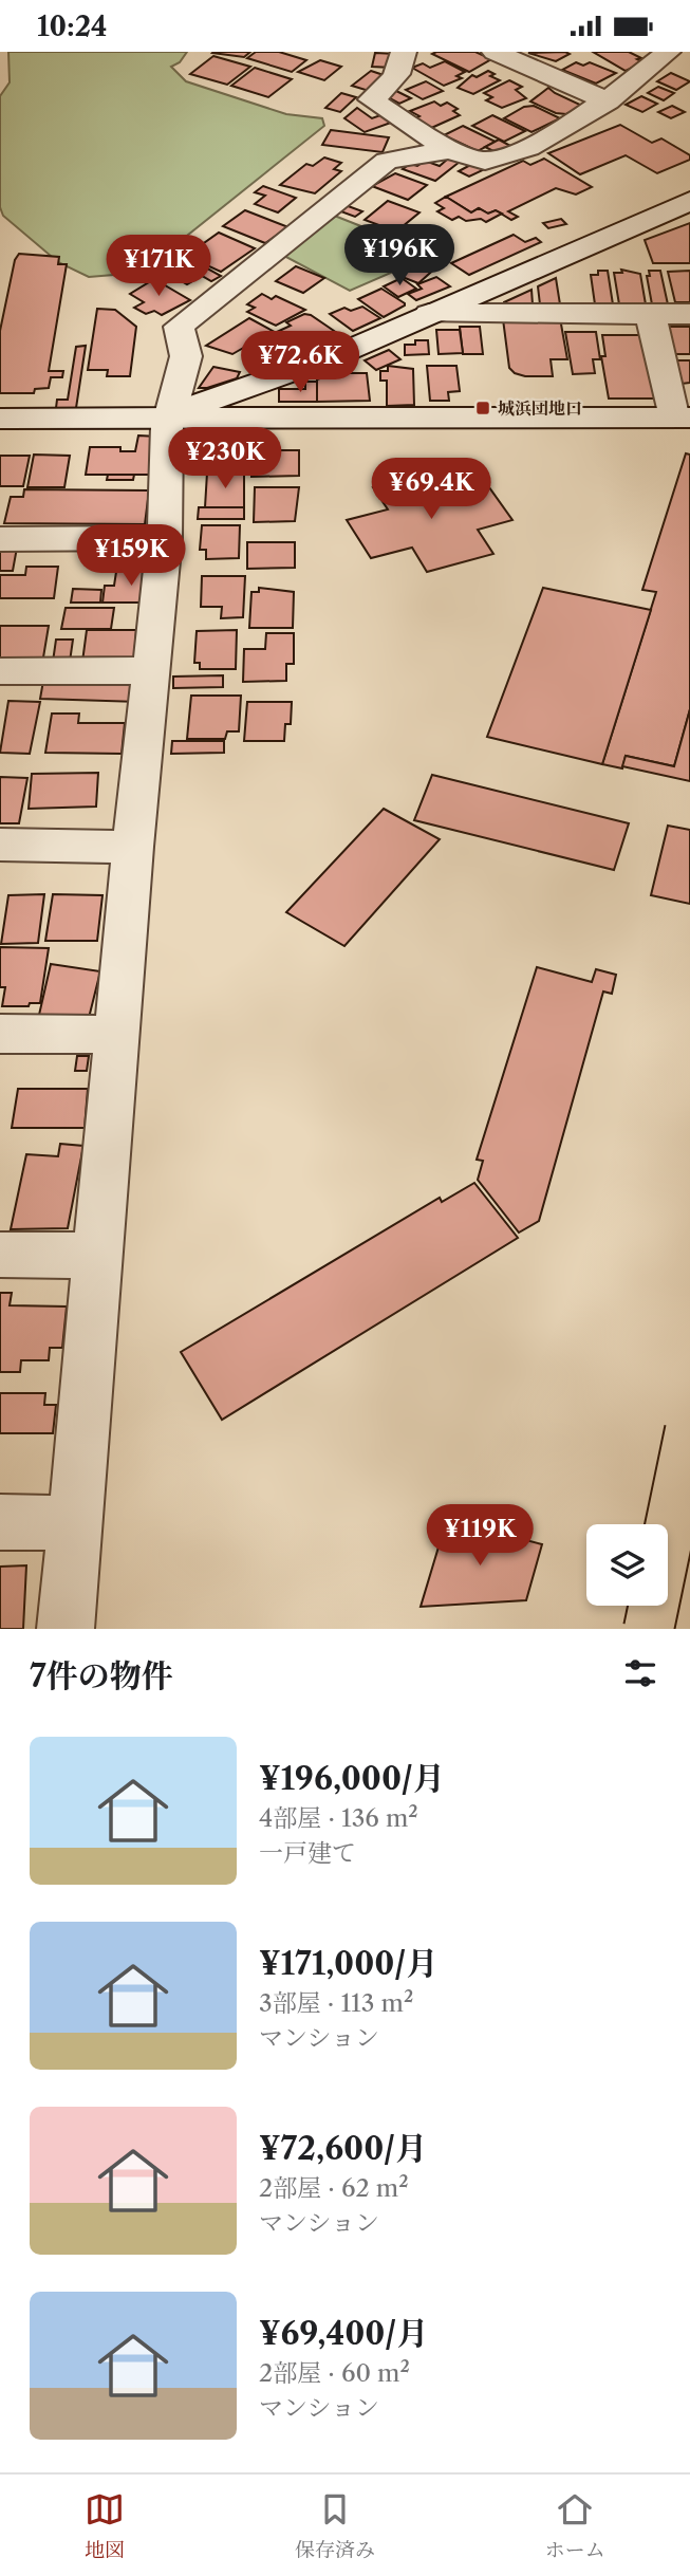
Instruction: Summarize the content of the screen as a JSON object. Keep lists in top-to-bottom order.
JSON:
{
  "places": {
    "transit": ["城浜団地口"]
  },
  "page": {
    "status": "10:24",
    "price": [
      "¥196K",
      "¥171K",
      "¥72.6K",
      "¥230K",
      "¥69.4K",
      "¥159K",
      "¥119K"
    ],
    "heading": "7件の物件",
    "list": [
      {
        "name": "¥196,000/月",
        "note": "4部屋 · 136 m² · 一戸建て"
      },
      {
        "name": "¥171,000/月",
        "note": "3部屋 · 113 m² · マンション"
      },
      {
        "name": "¥72,600/月",
        "note": "2部屋 · 62 m² · マンション"
      },
      {
        "name": "¥69,400/月",
        "note": "2部屋 · 60 m² · マンション"
      }
    ],
    "tabs": ["地図", "保存済み", "ホーム"]
  }
}
